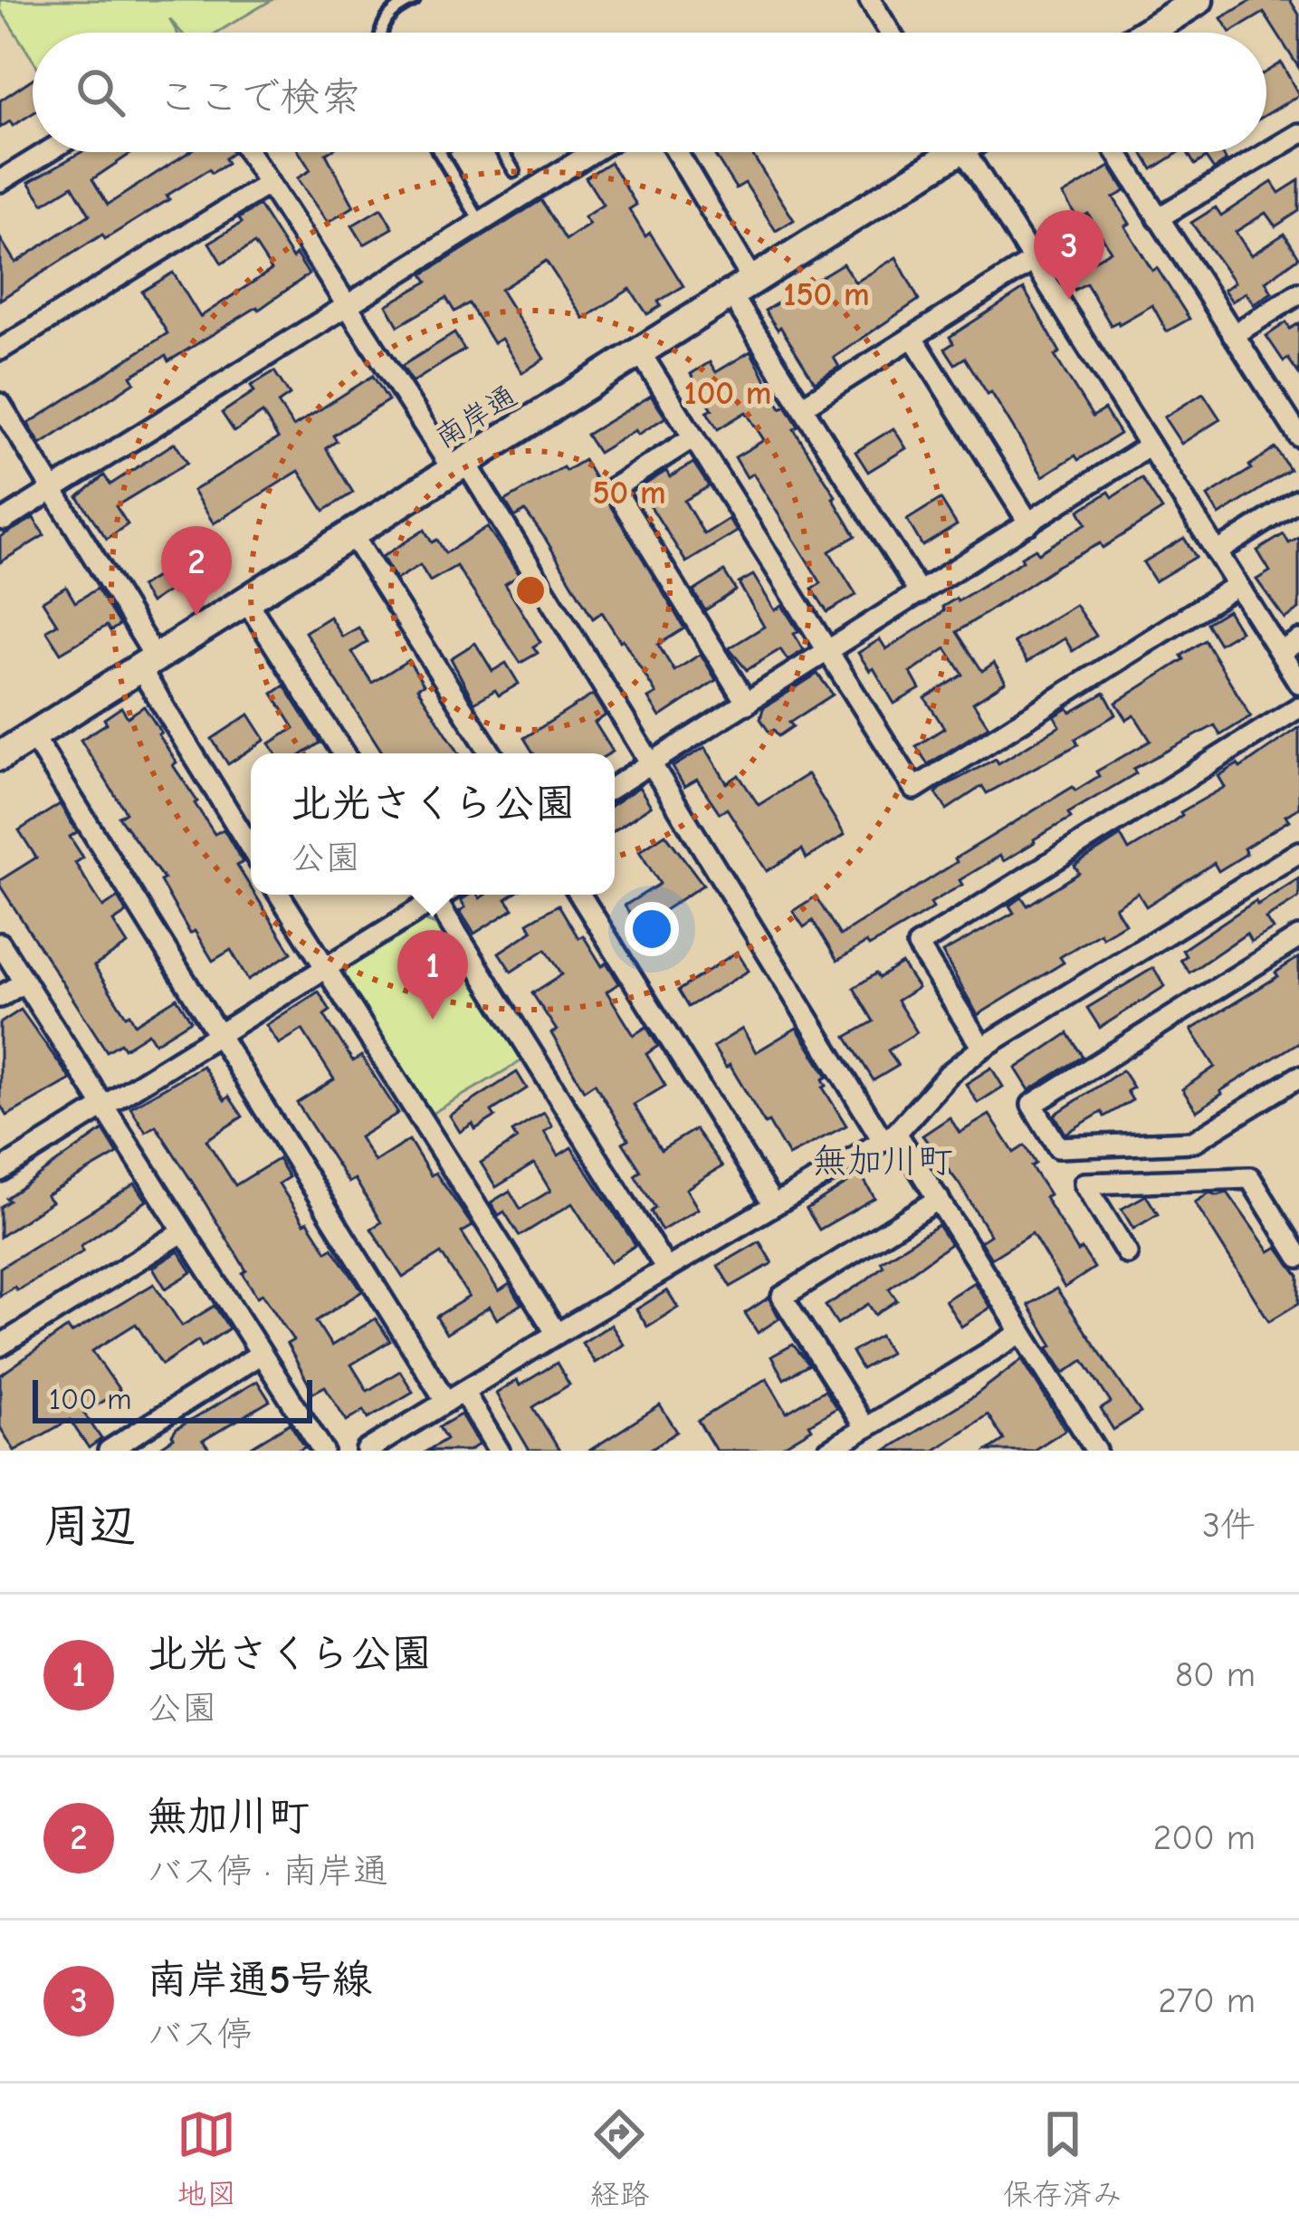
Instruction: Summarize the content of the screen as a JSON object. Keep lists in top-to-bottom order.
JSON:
{
  "streets": {
    "main road": ["南岸通"]
  },
  "districts": ["無加川町"],
  "scale_bar": "100 m",
  "page": {
    "search": "ここで検索",
    "pins": ["3", "2", "1"],
    "popup": ["北光さくら公園", "公園"],
    "scale": "100 m",
    "heading": ["周辺", "3件"],
    "list": [
      {
        "mark": "1",
        "name": "北光さくら公園",
        "note": "公園",
        "value": "80 m"
      },
      {
        "mark": "2",
        "name": "無加川町",
        "note": "バス停 · 南岸通",
        "value": "200 m"
      },
      {
        "mark": "3",
        "name": "南岸通5号線",
        "note": "バス停",
        "value": "270 m"
      }
    ],
    "nav": ["地図", "経路", "保存済み"]
  },
  "rings": ["150 m", "100 m", "50 m"]
}
